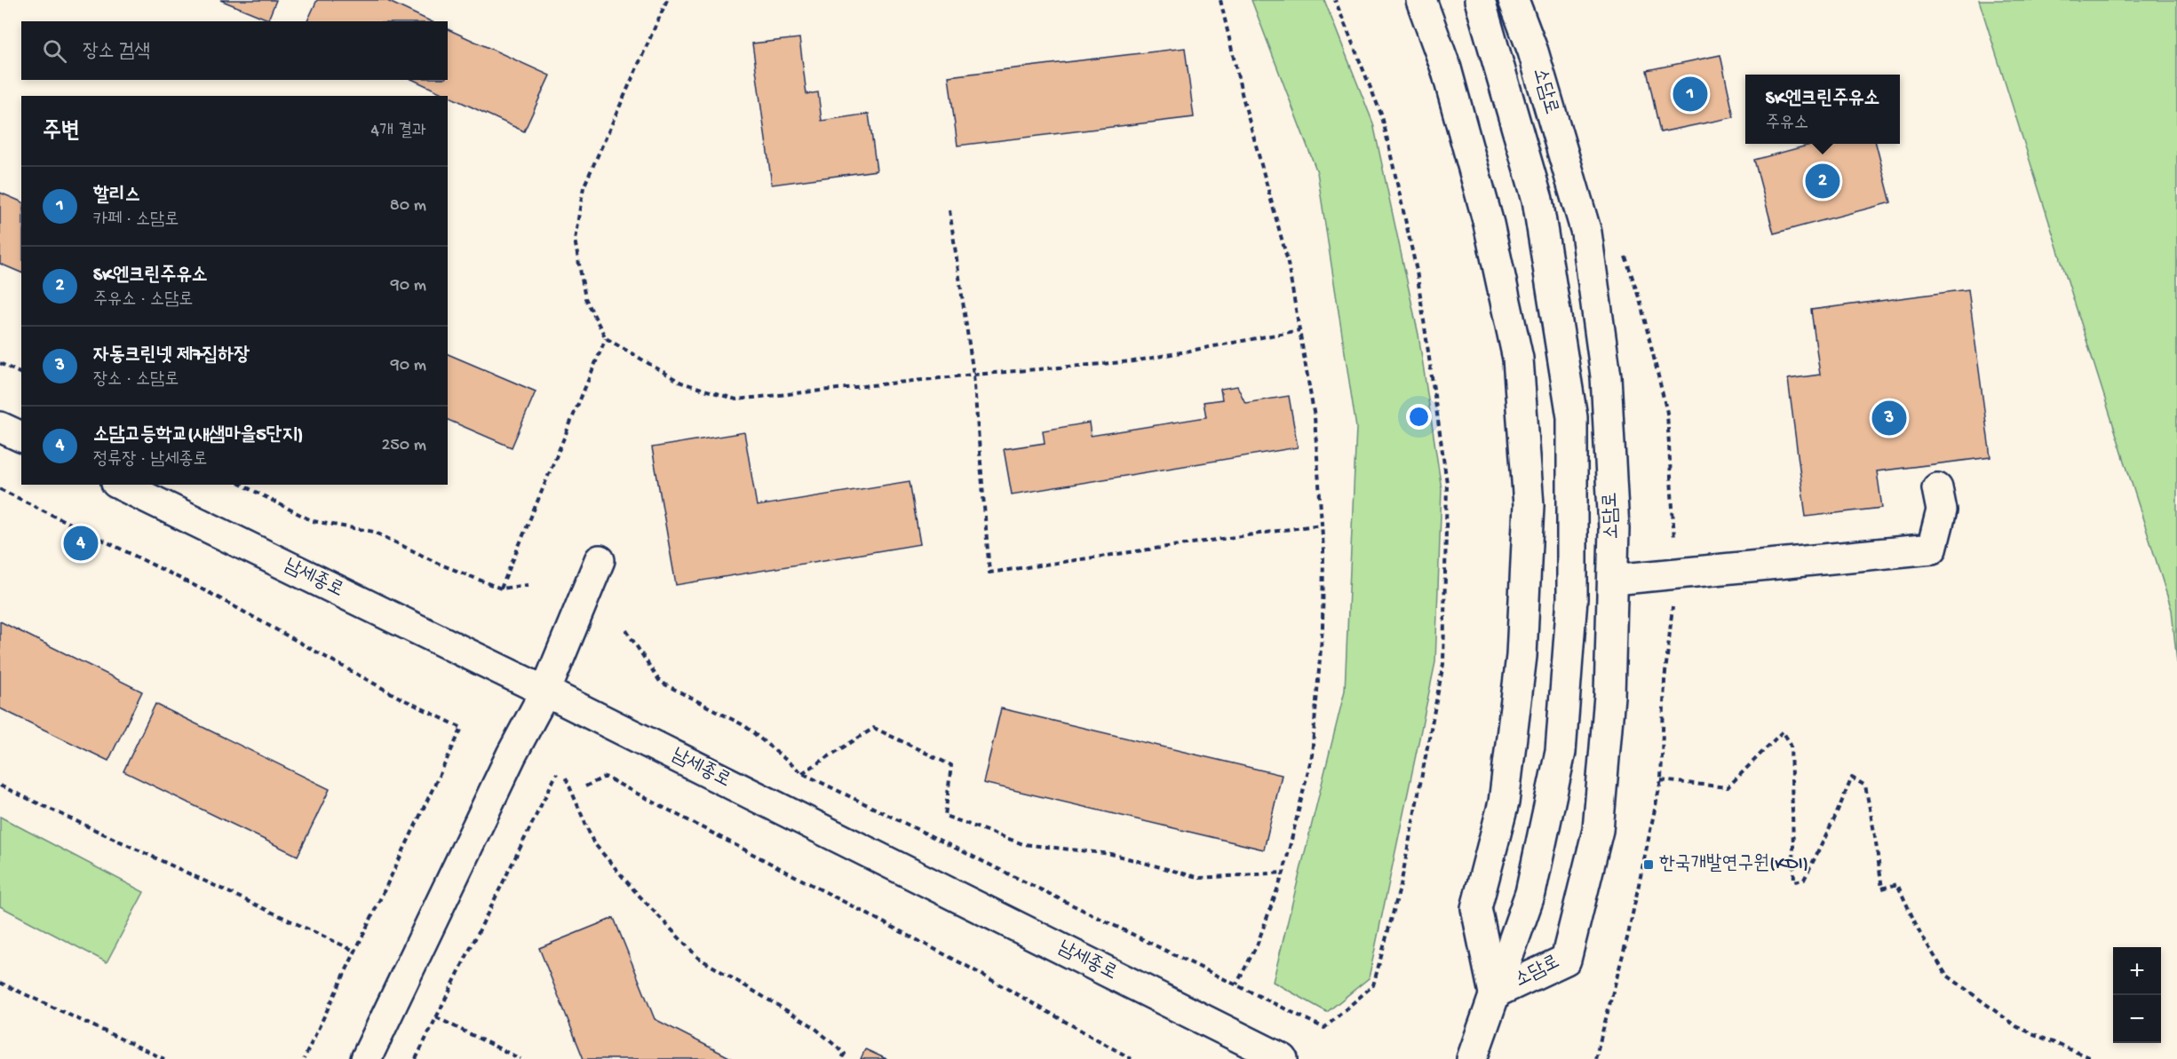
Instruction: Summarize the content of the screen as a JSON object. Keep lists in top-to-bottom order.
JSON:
{
  "streets": {
    "street": ["소담로", "남세종로"]
  },
  "places": {
    "transit": ["한국개발연구원(KDI)"]
  },
  "page": {
    "search": "장소 검색",
    "pins": [
      "1",
      "2",
      "3",
      "4"
    ],
    "popup": ["SK엔크린주유소", "주유소"],
    "heading": ["주변", "4개 결과"],
    "list": [
      {
        "mark": "1",
        "name": "할리스",
        "note": "카페 · 소담로",
        "value": "80 m"
      },
      {
        "mark": "2",
        "name": "SK엔크린주유소",
        "note": "주유소 · 소담로",
        "value": "90 m"
      },
      {
        "mark": "3",
        "name": "자동크린넷 제7집하장",
        "note": "장소 · 소담로",
        "value": "90 m"
      },
      {
        "mark": "4",
        "name": "소담고등학교(새샘마을5단지)",
        "note": "정류장 · 남세종로",
        "value": "250 m"
      }
    ],
    "map_buttons": ["+", "−"]
  }
}
